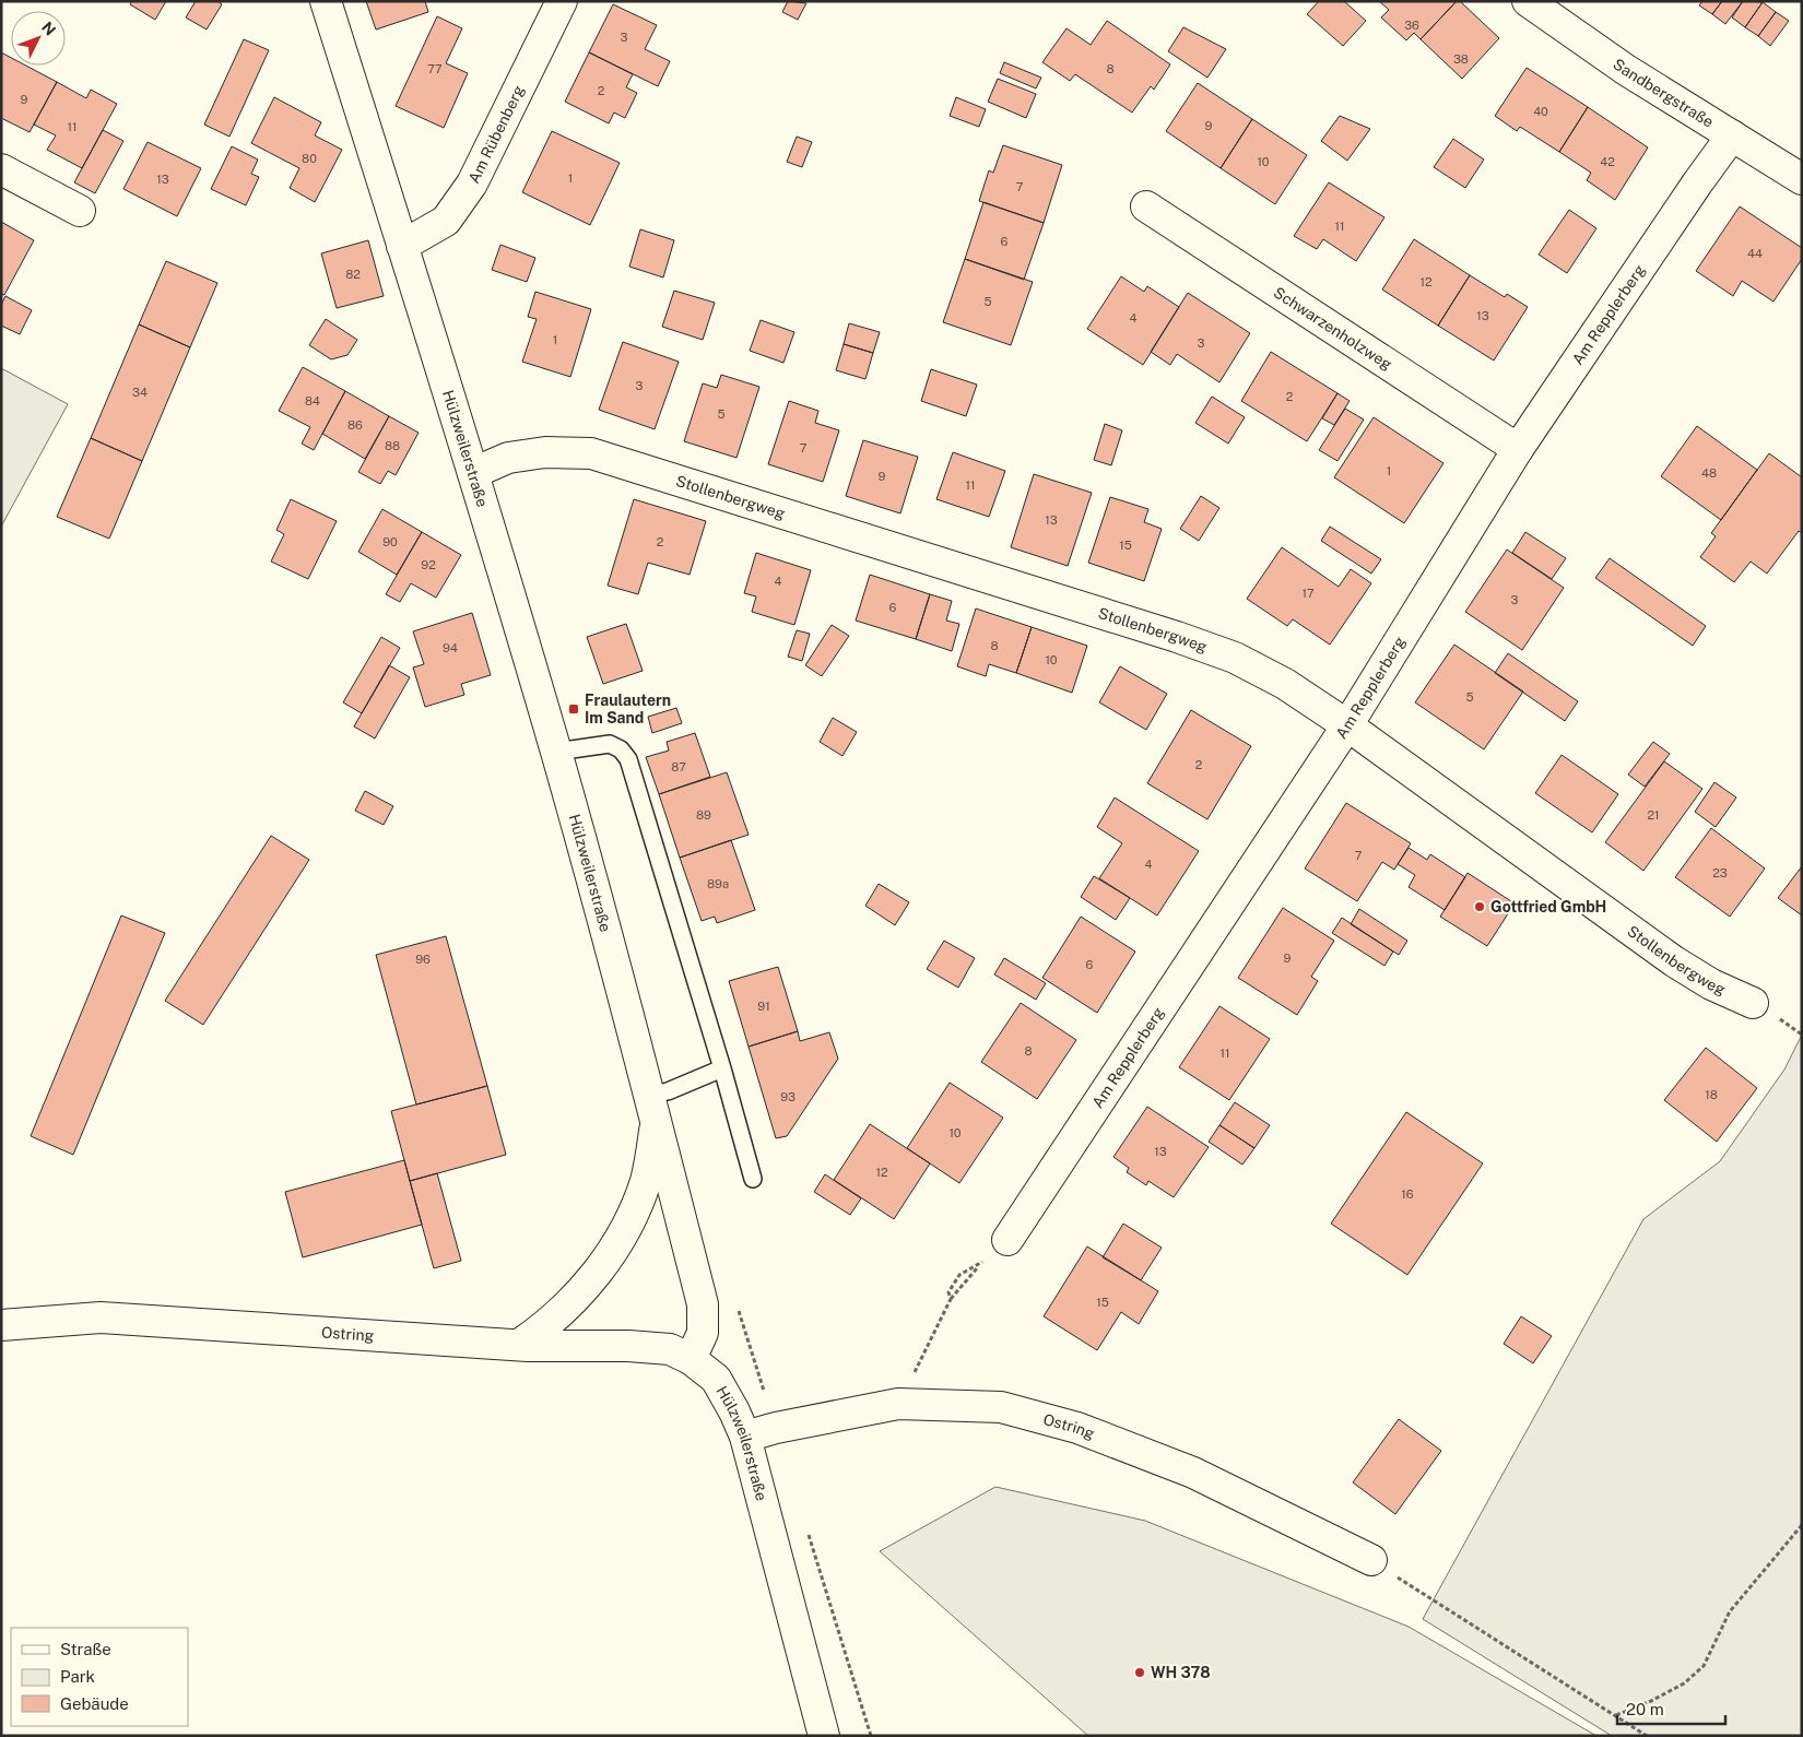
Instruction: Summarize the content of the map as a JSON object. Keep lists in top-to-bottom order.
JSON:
{
  "streets": {
    "street": [
      "Sandbergstraße",
      "Am Rübenberg",
      "Am Repplerberg",
      "Schwarzenholzweg",
      "Hülzweilerstraße",
      "Stollenbergweg",
      "Ostring"
    ]
  },
  "crossings": [
    ["Sandbergstraße", "Am Repplerberg"],
    ["Am Rübenberg", "Hülzweilerstraße"],
    ["Am Repplerberg", "Schwarzenholzweg"],
    ["Am Repplerberg", "Stollenbergweg"],
    ["Hülzweilerstraße", "Stollenbergweg"],
    ["Hülzweilerstraße", "Ostring"]
  ],
  "places": {
    "transit": ["Fraulautern Im Sand"],
    "other": ["Gottfried GmbH", "WH 378"]
  },
  "house_numbers": [
    "36",
    "3",
    "38",
    "77",
    "8",
    "2",
    "9",
    "40",
    "9",
    "11",
    "80",
    "10",
    "42",
    "1",
    "13",
    "7",
    "11",
    "6",
    "44",
    "82",
    "12",
    "5",
    "13",
    "4",
    "1",
    "3",
    "3",
    "34",
    "2",
    "84",
    "5",
    "86",
    "88",
    "7",
    "1",
    "48",
    "9",
    "11",
    "13",
    "90",
    "2",
    "15",
    "92",
    "4",
    "17",
    "3",
    "6",
    "8",
    "94",
    "10",
    "5",
    "2",
    "87",
    "89",
    "21",
    "7",
    "4",
    "23",
    "89a",
    "9",
    "96",
    "6",
    "91",
    "8",
    "11",
    "18",
    "93",
    "10",
    "13",
    "12",
    "16",
    "15"
  ],
  "legend": ["Straße", "Park", "Gebäude"],
  "scale_bar": "20 m",
  "north": "top right"
}
